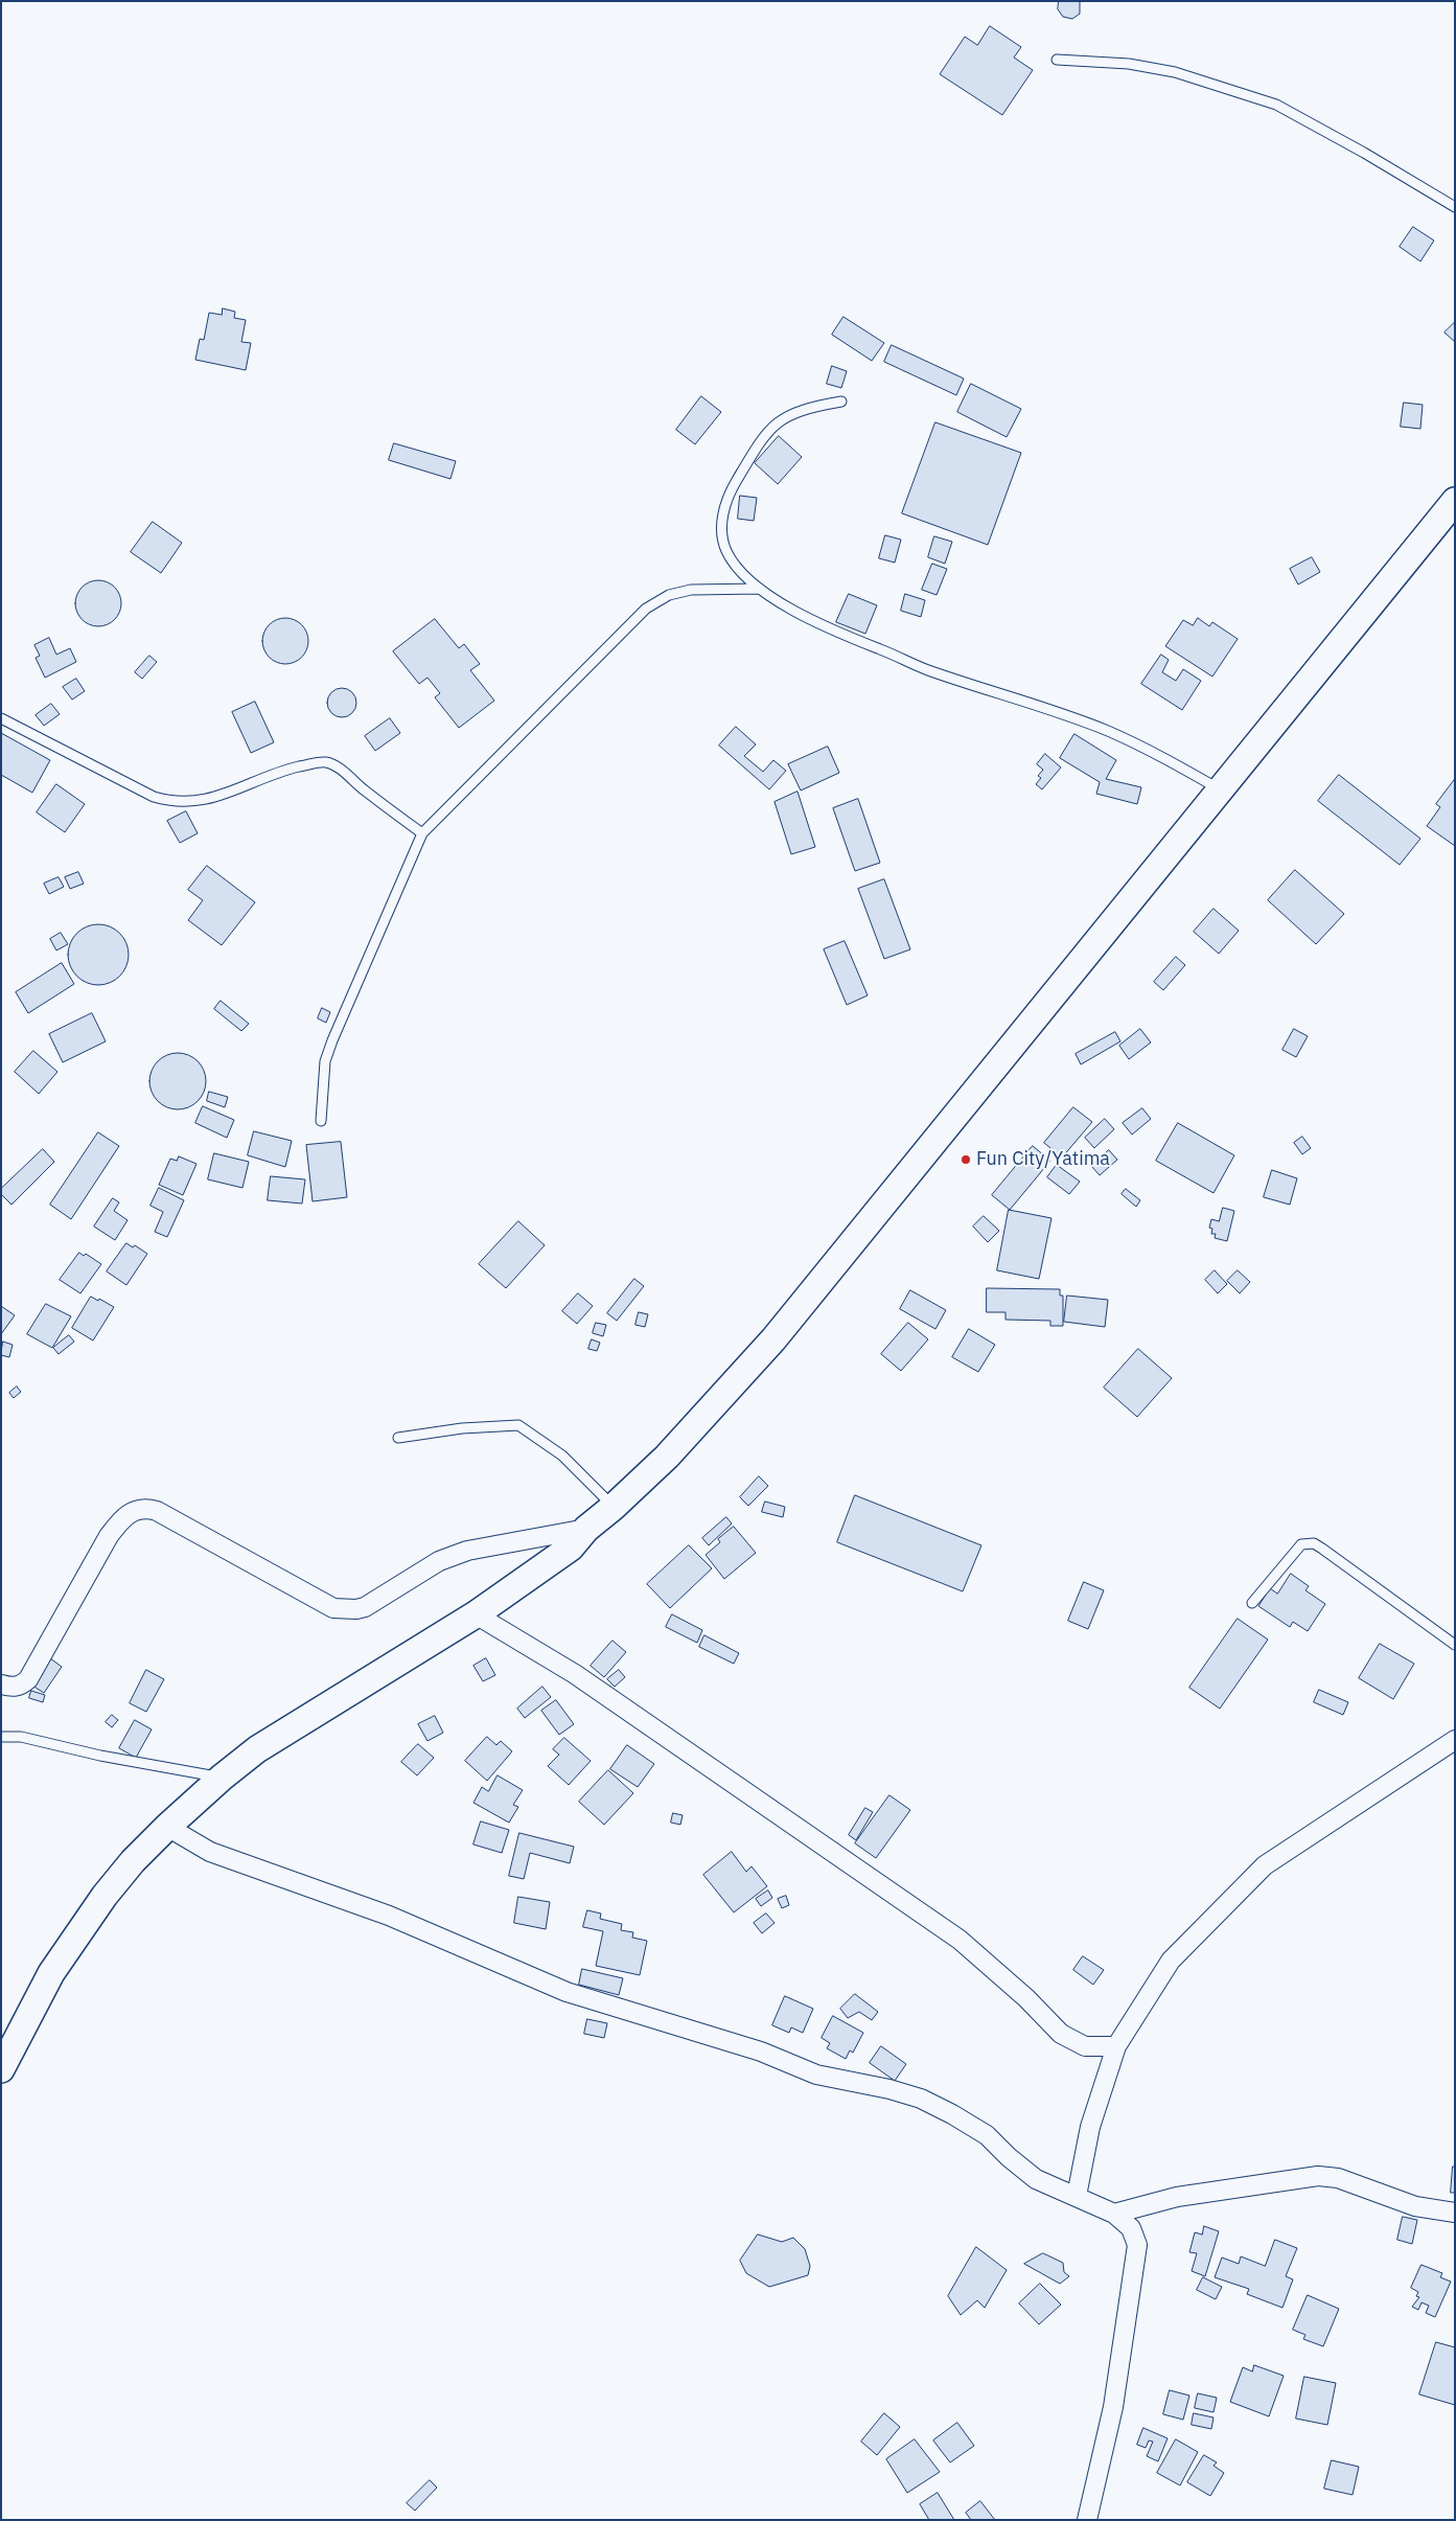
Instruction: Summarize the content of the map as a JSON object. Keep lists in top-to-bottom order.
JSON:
{
  "places": ["Fun City/Yatima"]
}
